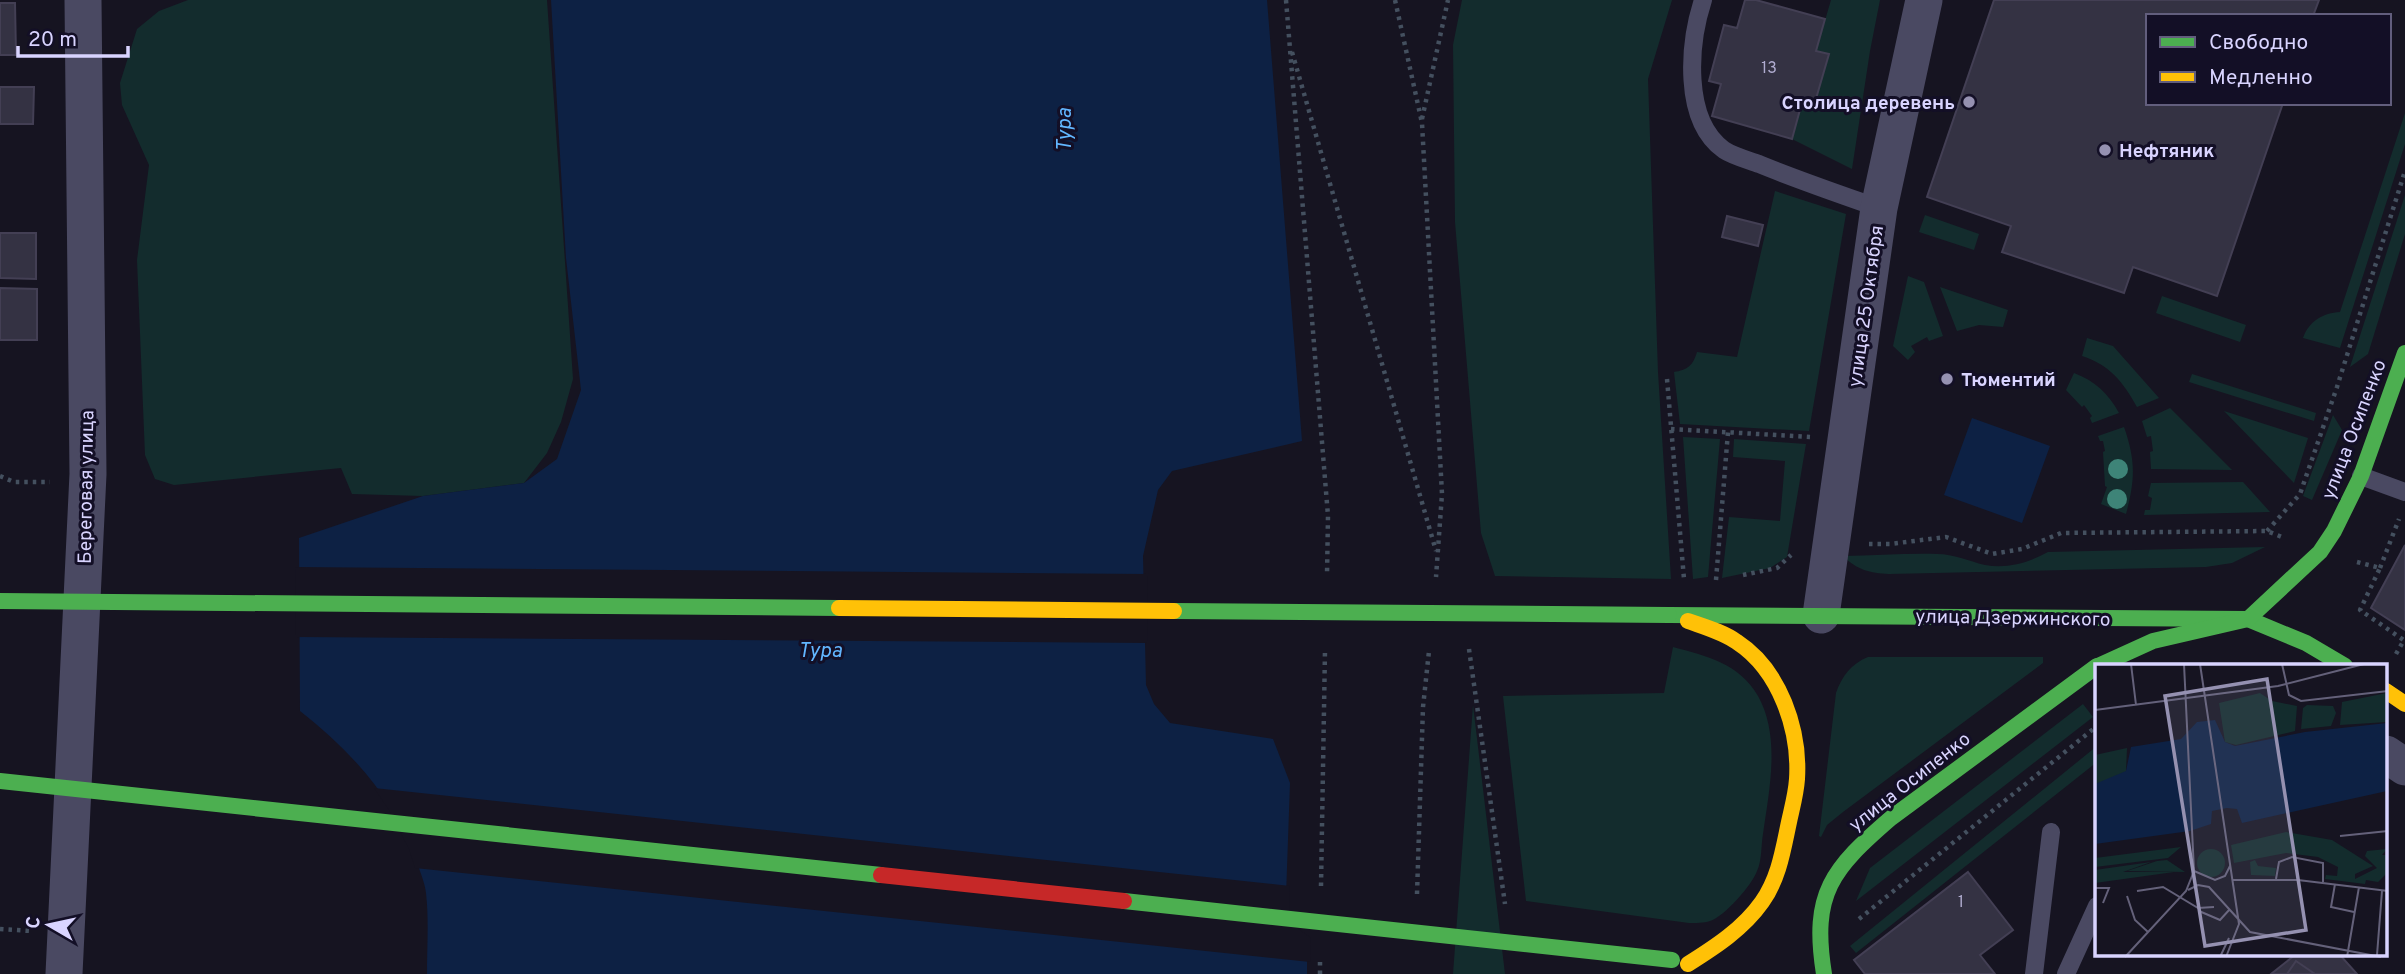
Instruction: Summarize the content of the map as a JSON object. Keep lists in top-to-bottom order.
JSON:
{
  "streets": {
    "main road": ["улица Осипенко", "улица Дзержинского"],
    "street": ["улица 25 Октября", "Береговая улица"]
  },
  "crossings": [
    ["улица 25 Октября", "улица Дзержинского"],
    ["улица Осипенко", "улица Дзержинского"]
  ],
  "water": ["Тура"],
  "places": ["Столица деревень", "Нефтяник", "Тюментий"],
  "house_numbers": ["13", "1"],
  "legend": ["Свободно", "Медленно"],
  "scale_bar": "20 m",
  "north": "left"
}
